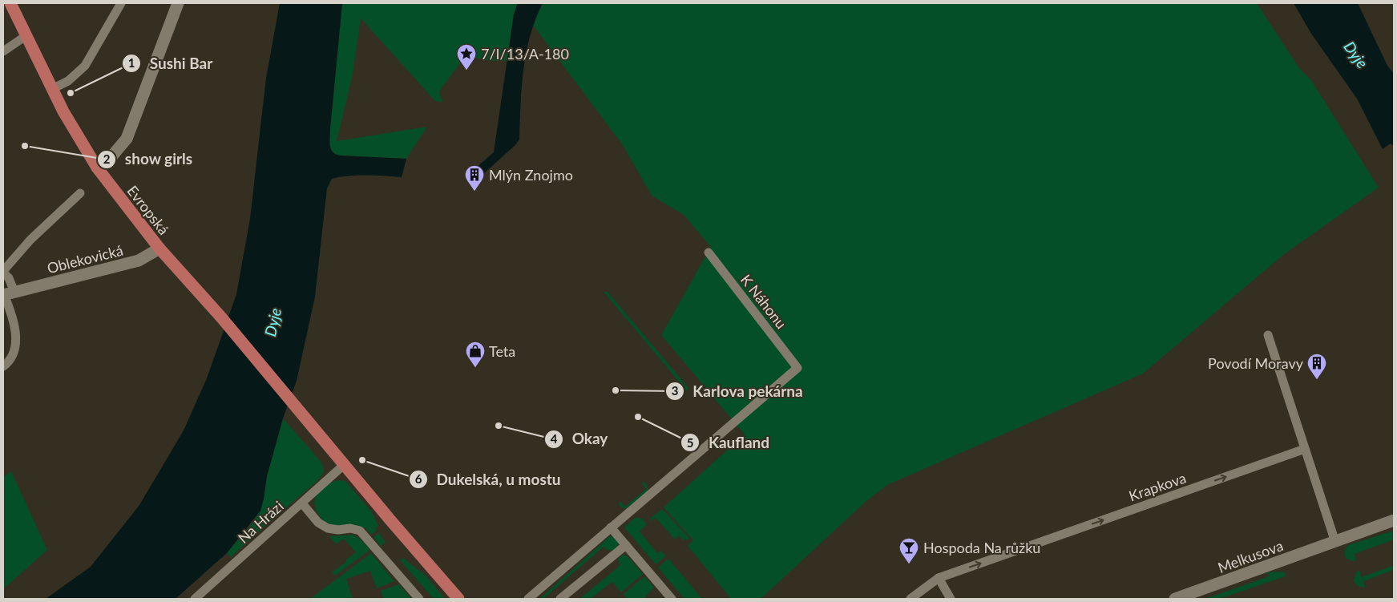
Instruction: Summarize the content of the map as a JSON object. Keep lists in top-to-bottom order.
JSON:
{
  "streets": {
    "main road": ["Evropská"],
    "street": [
      "Oblekovická",
      "K Náhonu",
      "Krapkova",
      "Na Hrázi",
      "Melkusova"
    ]
  },
  "crossings": [
    ["Evropská", "Oblekovická"],
    ["Evropská", "Na Hrázi"]
  ],
  "one_way": ["Krapkova"],
  "water": ["Dyje"],
  "places": {
    "place": ["7/I/13/A-180"],
    "other": [
      "Sushi Bar",
      "show girls",
      "Karlova pekárna",
      "Kaufland",
      "Okay",
      "Dukelská, u mostu"
    ],
    "building": ["Mlýn Znojmo", "Povodí Moravy"],
    "shop": ["Teta"],
    "bar": ["Hospoda Na růžku"]
  }
}
